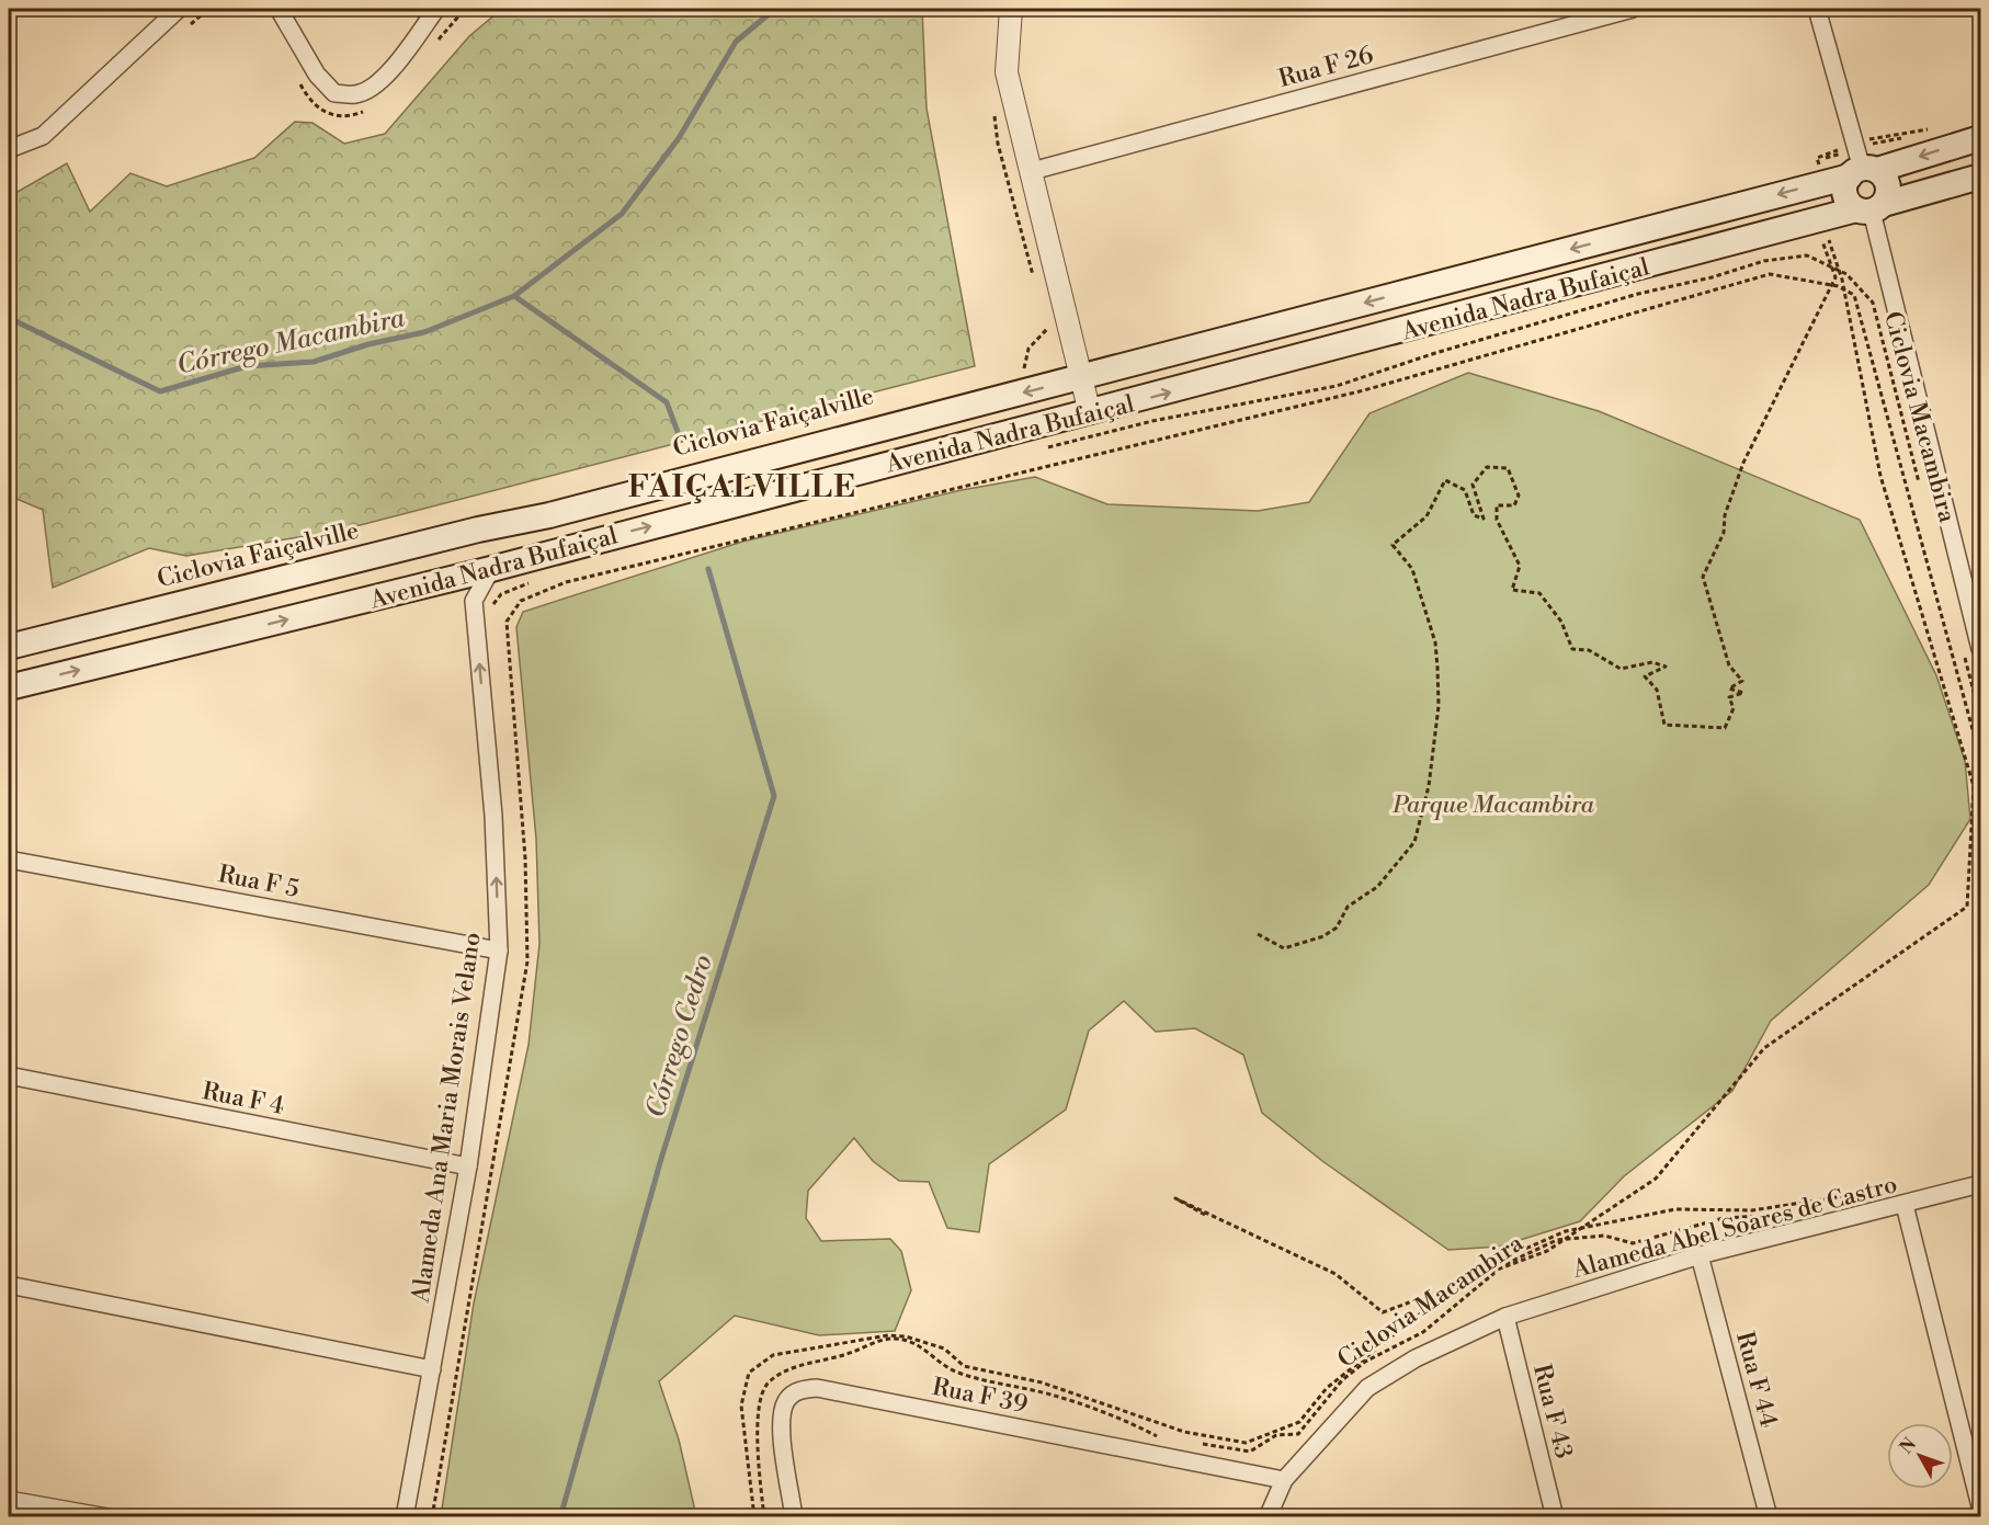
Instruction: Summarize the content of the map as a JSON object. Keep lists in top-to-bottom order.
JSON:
{
  "streets": {
    "main road": ["Avenida Nadra Bufaiçal"],
    "street": [
      "Rua F 26",
      "Rua F 5",
      "Rua F 4",
      "Alameda Ana Maria Morais Velano",
      "Alameda Abel Soares de Castro",
      "Rua F 44",
      "Rua F 39",
      "Rua F 43"
    ],
    "path": ["Ciclovia Macambira"]
  },
  "crossings": [
    ["Avenida Nadra Bufaiçal", "Alameda Ana Maria Morais Velano"],
    ["Rua F 5", "Alameda Ana Maria Morais Velano"],
    ["Rua F 4", "Alameda Ana Maria Morais Velano"],
    ["Alameda Abel Soares de Castro", "Rua F 44"],
    ["Alameda Abel Soares de Castro", "Rua F 39"],
    ["Alameda Abel Soares de Castro", "Rua F 43"]
  ],
  "one_way": ["Alameda Ana Maria Morais Velano"],
  "districts": ["FAIÇALVILLE"],
  "water": ["Córrego Macambira", "Córrego Cedro"],
  "parks": ["Parque Macambira"],
  "north": "top left"
}
